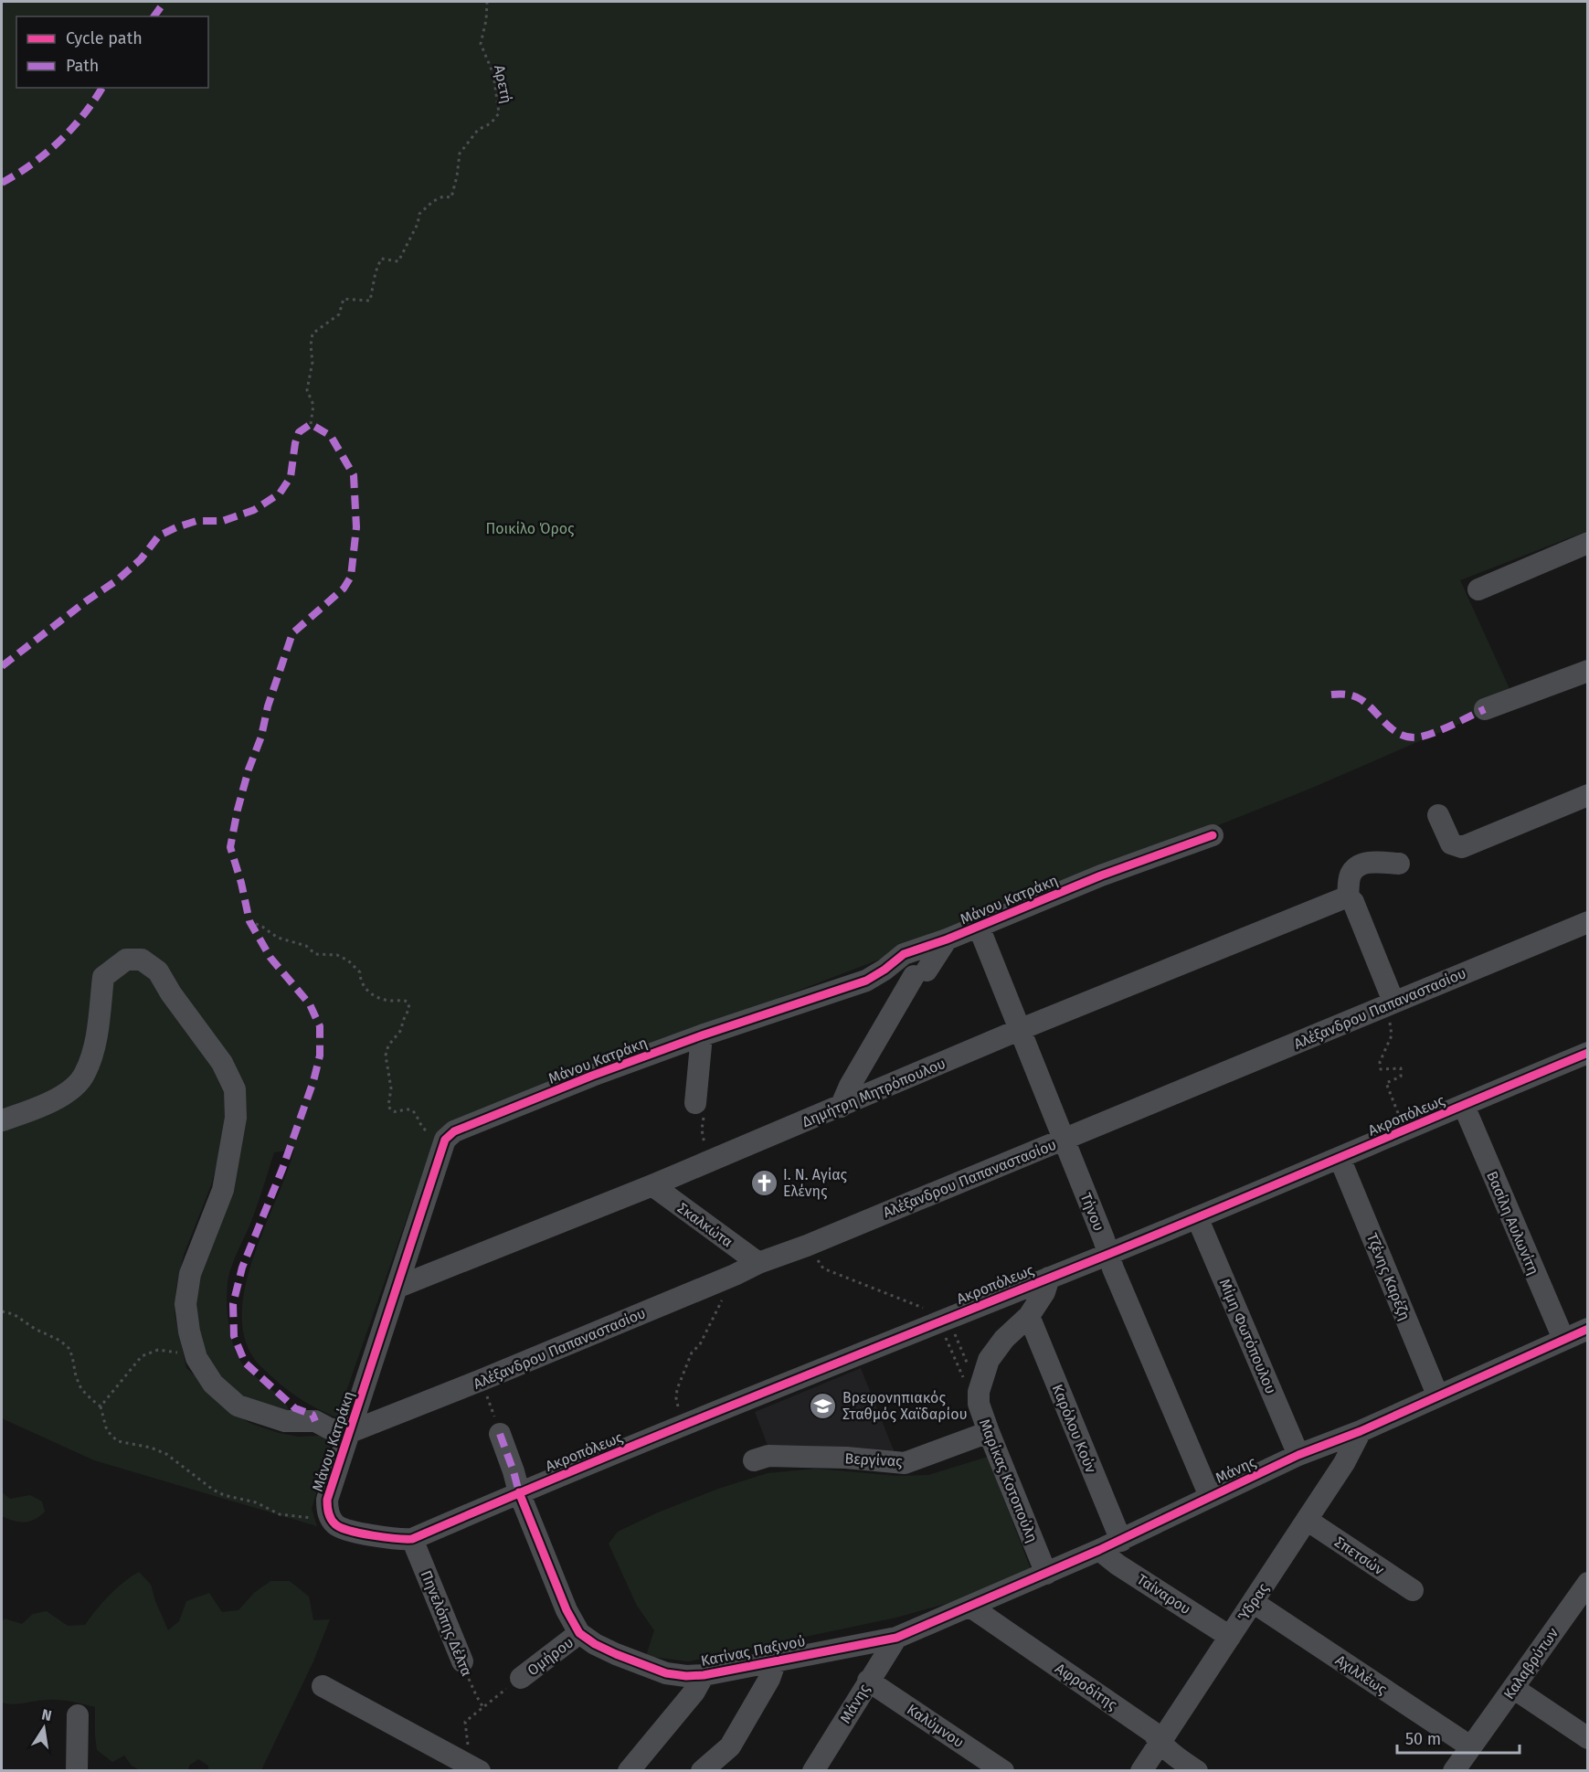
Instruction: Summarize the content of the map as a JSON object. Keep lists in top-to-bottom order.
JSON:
{
  "streets": {
    "street": [
      "Μάνου Κατράκη",
      "Αλέξανδρου Παπαναστασίου",
      "Δημήτρη Μητρόπουλου",
      "Ακροπόλεως",
      "Τήνου",
      "Βασίλη Αυλωνίτη",
      "Σκαλκώτα",
      "Τζένης Καρέζη",
      "Μίμη Φωτόπουλου",
      "Καρόλου Κούν",
      "Βεργίνας",
      "Μάνης",
      "Μαρίκας Κοτοπούλη",
      "Σπετσών",
      "Ταίναρου",
      "Ύδρας",
      "Πηνελόπης Δέλτα",
      "Κατίνας Παξινού",
      "Ομήρου",
      "Καλαβρύτων",
      "Αχιλλέως",
      "Αφροδίτης",
      "Καλύμνου"
    ],
    "path": ["Αρετή"]
  },
  "crossings": [
    ["Μάνου Κατράκη", "Αλέξανδρου Παπαναστασίου"],
    ["Μάνου Κατράκη", "Δημήτρη Μητρόπουλου"],
    ["Μάνου Κατράκη", "Ακροπόλεως"],
    ["Μάνου Κατράκη", "Τήνου"],
    ["Μάνου Κατράκη", "Πηνελόπης Δέλτα"],
    ["Αλέξανδρου Παπαναστασίου", "Τήνου"],
    ["Αλέξανδρου Παπαναστασίου", "Σκαλκώτα"],
    ["Δημήτρη Μητρόπουλου", "Τήνου"],
    ["Δημήτρη Μητρόπουλου", "Σκαλκώτα"],
    ["Ακροπόλεως", "Τήνου"],
    ["Ακροπόλεως", "Βασίλη Αυλωνίτη"],
    ["Ακροπόλεως", "Τζένης Καρέζη"],
    ["Ακροπόλεως", "Μίμη Φωτόπουλου"],
    ["Ακροπόλεως", "Μαρίκας Κοτοπούλη"],
    ["Ακροπόλεως", "Πηνελόπης Δέλτα"],
    ["Ακροπόλεως", "Κατίνας Παξινού"],
    ["Τήνου", "Μάνης"],
    ["Βασίλη Αυλωνίτη", "Μάνης"],
    ["Τζένης Καρέζη", "Μάνης"],
    ["Μίμη Φωτόπουλου", "Μάνης"],
    ["Καρόλου Κούν", "Μάνης"],
    ["Καρόλου Κούν", "Μαρίκας Κοτοπούλη"],
    ["Βεργίνας", "Μαρίκας Κοτοπούλη"],
    ["Μάνης", "Μαρίκας Κοτοπούλη"],
    ["Μάνης", "Ταίναρου"],
    ["Μάνης", "Ύδρας"],
    ["Μάνης", "Κατίνας Παξινού"],
    ["Μάνης", "Αφροδίτης"],
    ["Μάνης", "Καλύμνου"],
    ["Σπετσών", "Ύδρας"],
    ["Ταίναρου", "Ύδρας"],
    ["Ύδρας", "Αχιλλέως"],
    ["Ύδρας", "Αφροδίτης"],
    ["Κατίνας Παξινού", "Ομήρου"],
    ["Καλαβρύτων", "Αχιλλέως"]
  ],
  "parks": ["Ποικίλο Όρος"],
  "places": {
    "church": ["Ι. Ν. Αγίας Ελένης"],
    "school or university": ["Βρεφονηπιακός Σταθμός Χαϊδαρίου"]
  },
  "legend": ["Cycle path", "Path"],
  "scale_bar": "50 m",
  "north": "top"
}
